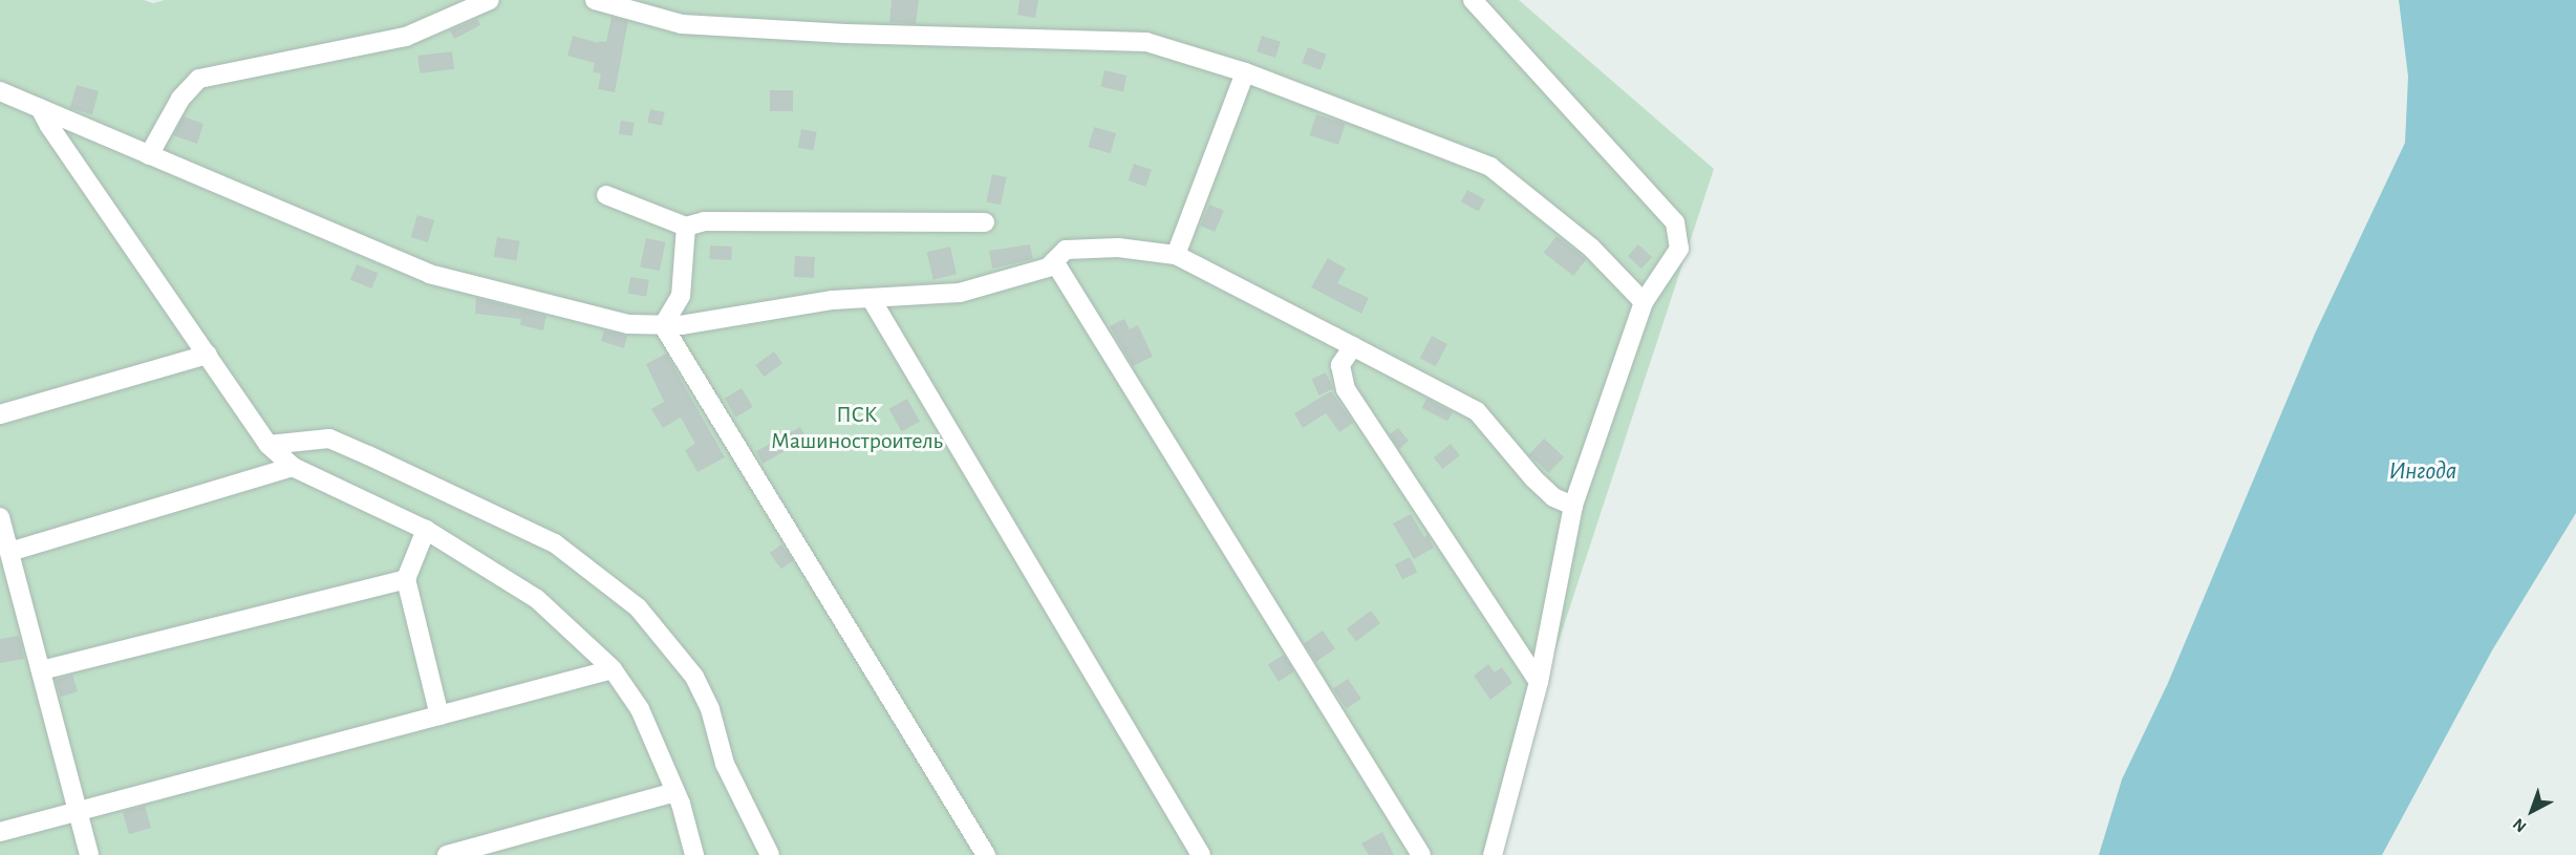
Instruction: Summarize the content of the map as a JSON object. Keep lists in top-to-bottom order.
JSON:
{
  "water": ["Ингода"],
  "parks": ["ПСК Машиностроитель"],
  "north": "bottom left"
}
